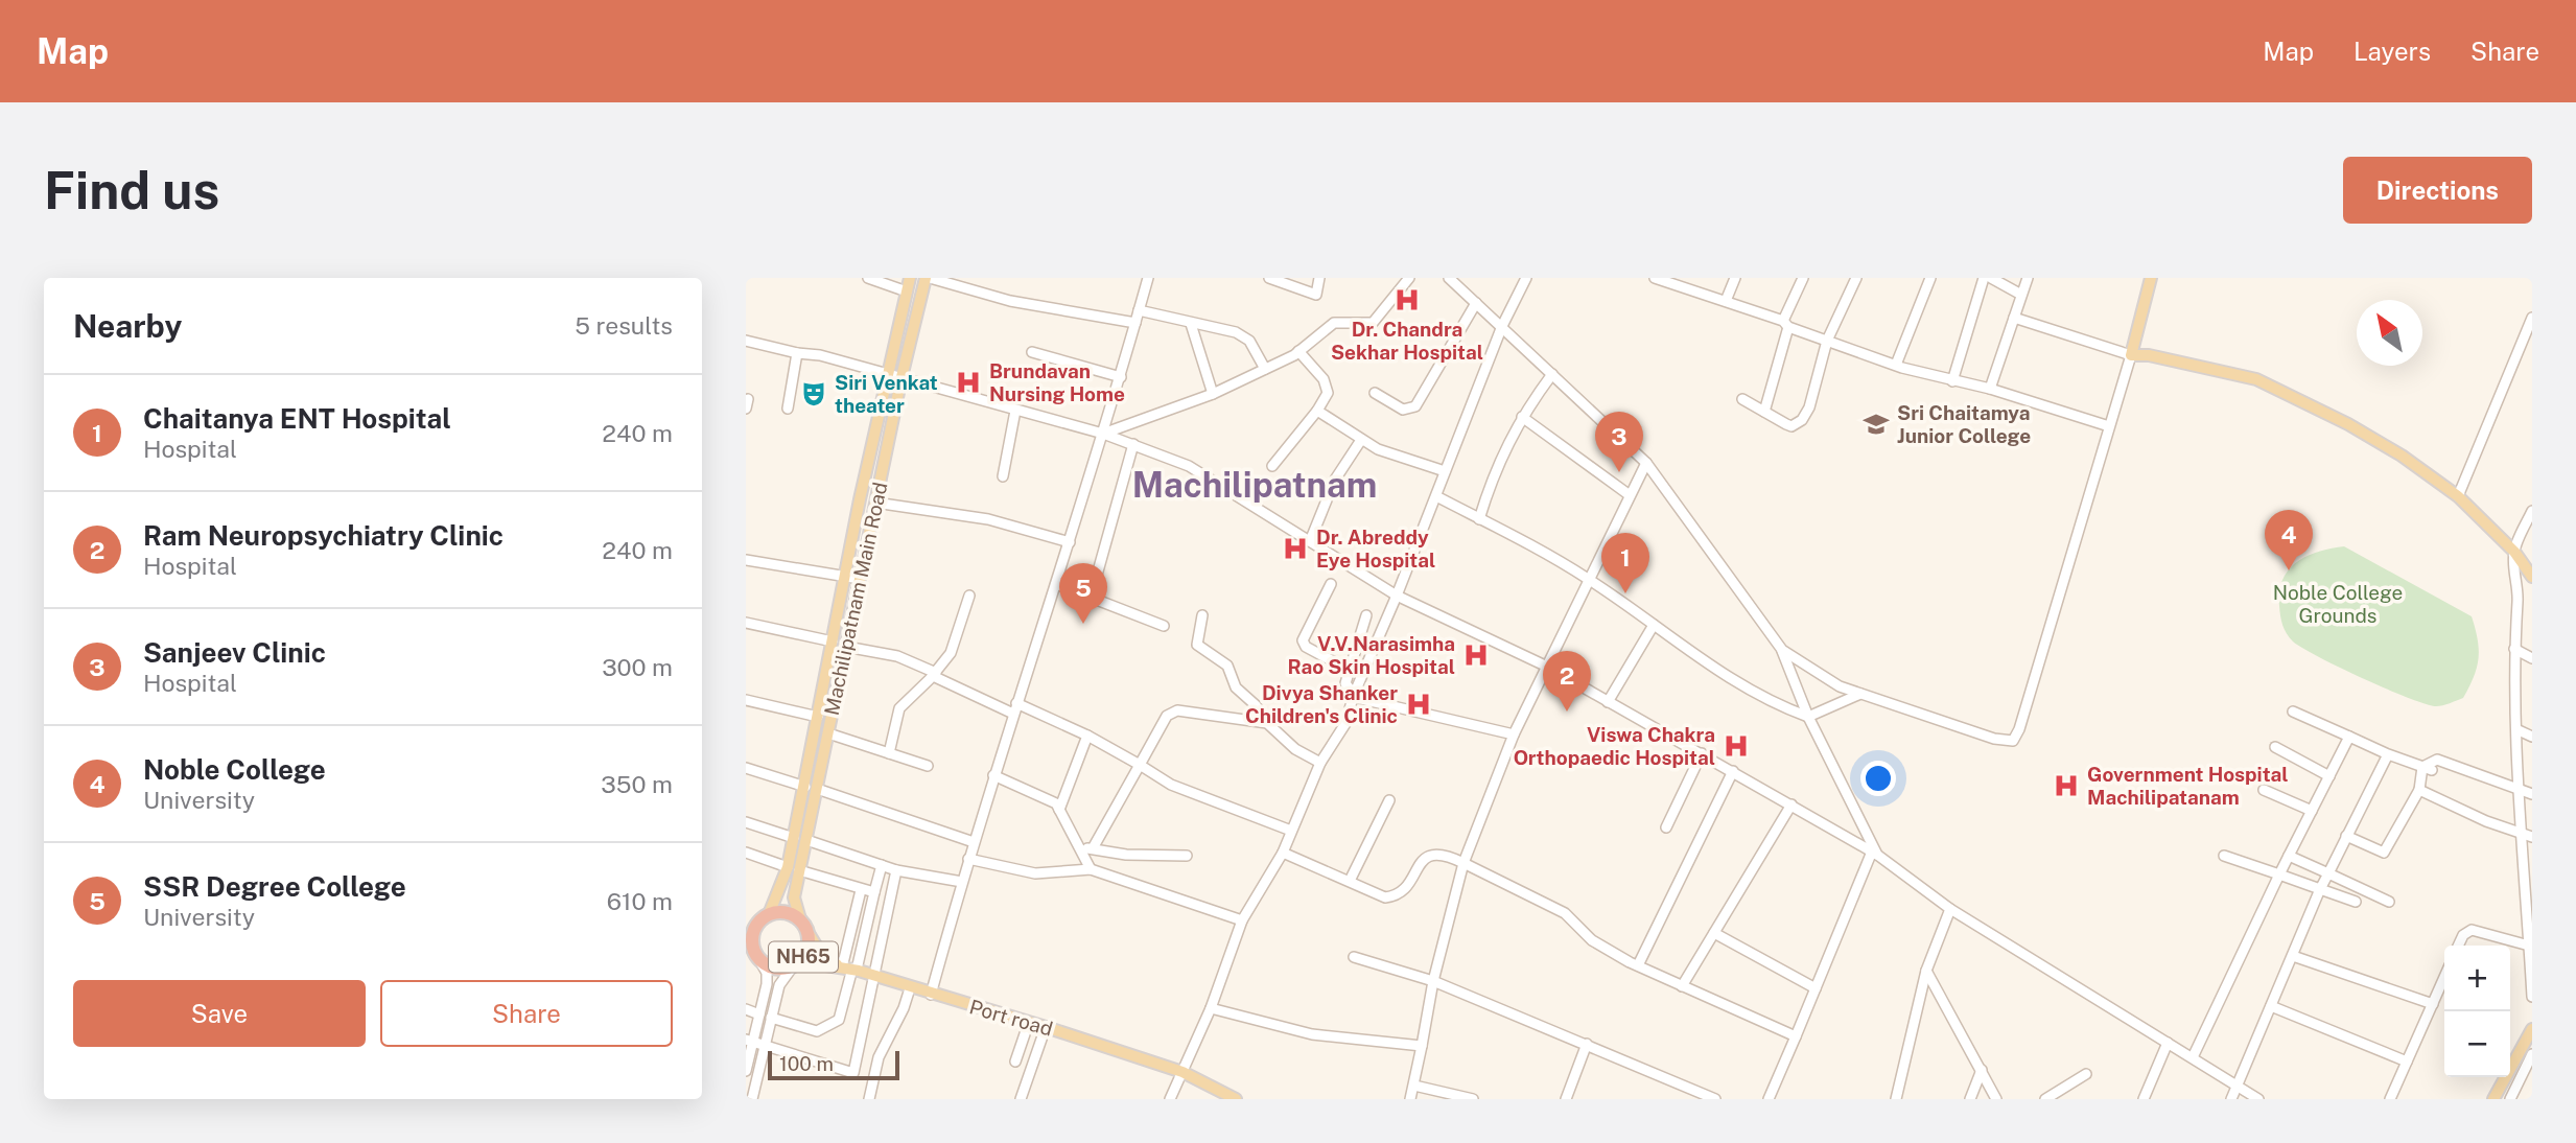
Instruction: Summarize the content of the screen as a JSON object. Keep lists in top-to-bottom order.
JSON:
{
  "streets": {
    "highway": ["NH65"],
    "main road": ["Machilipatnam Main Road", "Port road"]
  },
  "crossings": [
    ["Machilipatnam Main Road", "NH65"],
    ["Machilipatnam Main Road", "Port road"],
    ["NH65", "Port road"]
  ],
  "districts": ["Machilipatnam"],
  "parks": ["Noble College Grounds"],
  "places": {
    "hospital": [
      "Dr. Chandra Sekhar Hospital",
      "Brundavan Nursing Home",
      "Dr. Abreddy Eye Hospital",
      "V.V.Narasimha Rao Skin Hospital",
      "Divya Shanker Children's Clinic",
      "Viswa Chakra Orthopaedic Hospital",
      "Government Hospital Machilipatanam"
    ],
    "theatre": ["Siri Venkat theater"],
    "school or university": ["Sri Chaitamya Junior College"]
  },
  "scale_bar": "100 m",
  "north": "top left",
  "page": {
    "header": "Map",
    "nav": ["Map", "Layers", "Share"],
    "buttons": [
      "Directions",
      ["Save", "Share"]
    ],
    "title": "Find us",
    "heading": ["Nearby", "5 results"],
    "list": [
      {
        "mark": "1",
        "name": "Chaitanya ENT Hospital",
        "note": "Hospital",
        "value": "240 m"
      },
      {
        "mark": "2",
        "name": "Ram Neuropsychiatry Clinic",
        "note": "Hospital",
        "value": "240 m"
      },
      {
        "mark": "3",
        "name": "Sanjeev Clinic",
        "note": "Hospital",
        "value": "300 m"
      },
      {
        "mark": "4",
        "name": "Noble College",
        "note": "University",
        "value": "350 m"
      },
      {
        "mark": "5",
        "name": "SSR Degree College",
        "note": "University",
        "value": "610 m"
      }
    ],
    "pins": [
      "3",
      "4",
      "1",
      "5",
      "2"
    ],
    "map_buttons": ["+", "−"],
    "scale": "100 m"
  }
}
